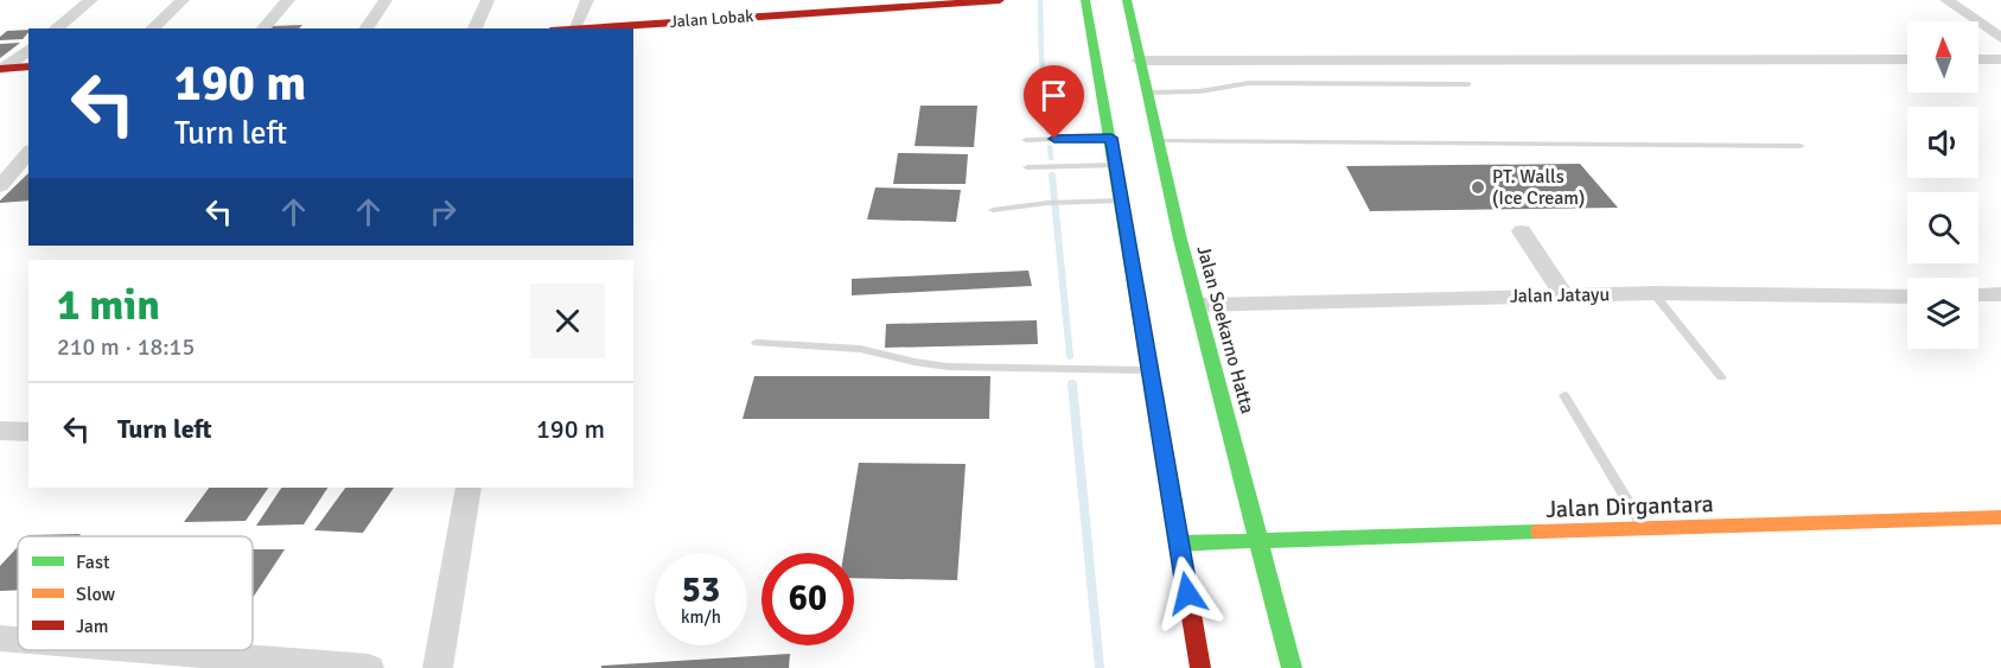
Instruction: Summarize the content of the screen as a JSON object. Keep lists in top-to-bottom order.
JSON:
{
  "streets": {
    "main road": ["Jalan Lobak", "Jalan Soekarno Hatta", "Jalan Dirgantara"],
    "street": ["Jalan Jatayu"]
  },
  "crossings": [
    ["Jalan Jatayu", "Jalan Soekarno Hatta"],
    ["Jalan Soekarno Hatta", "Jalan Dirgantara"]
  ],
  "places": ["PT. Walls (Ice Cream)"],
  "legend": ["Fast", "Slow", "Jam"],
  "north": "top",
  "page": {
    "turn": ["190 m", "Turn left"],
    "heading": ["1 min", "210 m · 18:15"],
    "list": [
      {
        "name": "Turn left",
        "value": "190 m"
      }
    ],
    "speed": "53 km/h",
    "limit": "60"
  }
}
